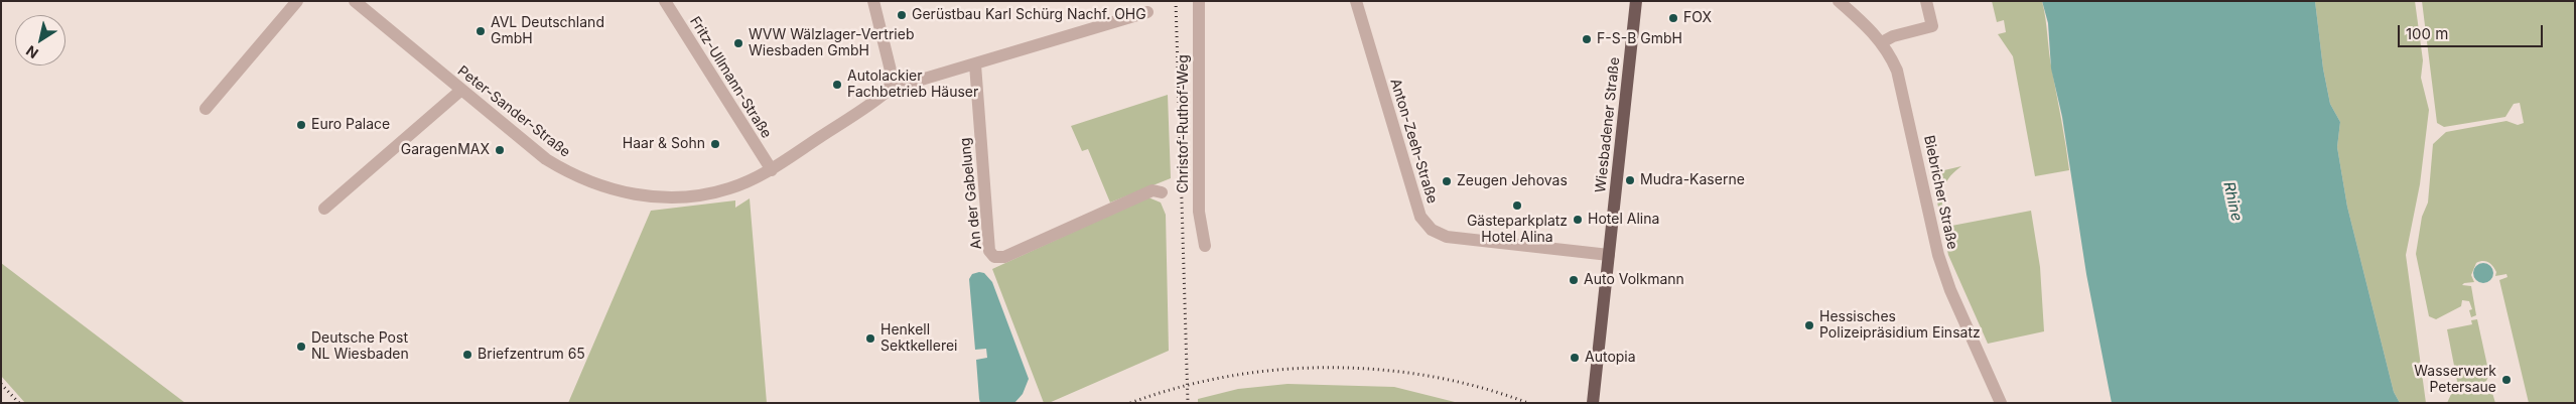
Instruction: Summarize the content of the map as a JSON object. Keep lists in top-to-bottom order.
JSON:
{
  "streets": {
    "main road": ["Wiesbadener Straße"],
    "street": [
      "Fritz-Ullmann-Straße",
      "Peter-Sander-Straße",
      "Christof-Ruthof-Weg",
      "Anton-Zeeh-Straße",
      "Biebricher Straße",
      "An der Gabelung"
    ]
  },
  "crossings": [
    ["Fritz-Ullmann-Straße", "Peter-Sander-Straße"],
    ["Wiesbadener Straße", "Anton-Zeeh-Straße"]
  ],
  "water": ["Rhine"],
  "places": [
    "Gerüstbau Karl Schürg Nachf. OHG",
    "FOX",
    "AVL Deutschland GmbH",
    "F-S-B GmbH",
    "WVW Wälzlager-Vertrieb Wiesbaden GmbH",
    "Autolackier Fachbetrieb Häuser",
    "Euro Palace",
    "Haar & Sohn",
    "GaragenMAX",
    "Mudra-Kaserne",
    "Zeugen Jehovas",
    "Gästeparkplatz Hotel Alina",
    "Hotel Alina",
    "Auto Volkmann",
    "Hessisches Polizeipräsidium Einsatz",
    "Henkell Sektkellerei",
    "Deutsche Post NL Wiesbaden",
    "Briefzentrum 65",
    "Autopia",
    "Wasserwerk Petersaue"
  ],
  "scale_bar": "100 m",
  "north": "bottom left"
}
